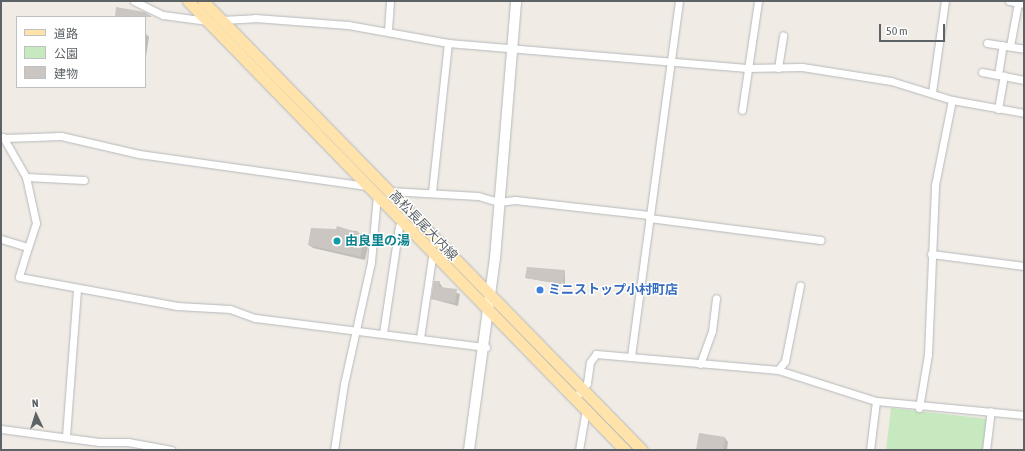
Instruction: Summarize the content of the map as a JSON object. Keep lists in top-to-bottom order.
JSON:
{
  "streets": {
    "main road": ["高松長尾大内線"]
  },
  "places": ["由良里の湯", "ミニストップ小村町店"],
  "legend": ["道路", "公園", "建物"],
  "scale_bar": "50 m",
  "north": "top"
}
